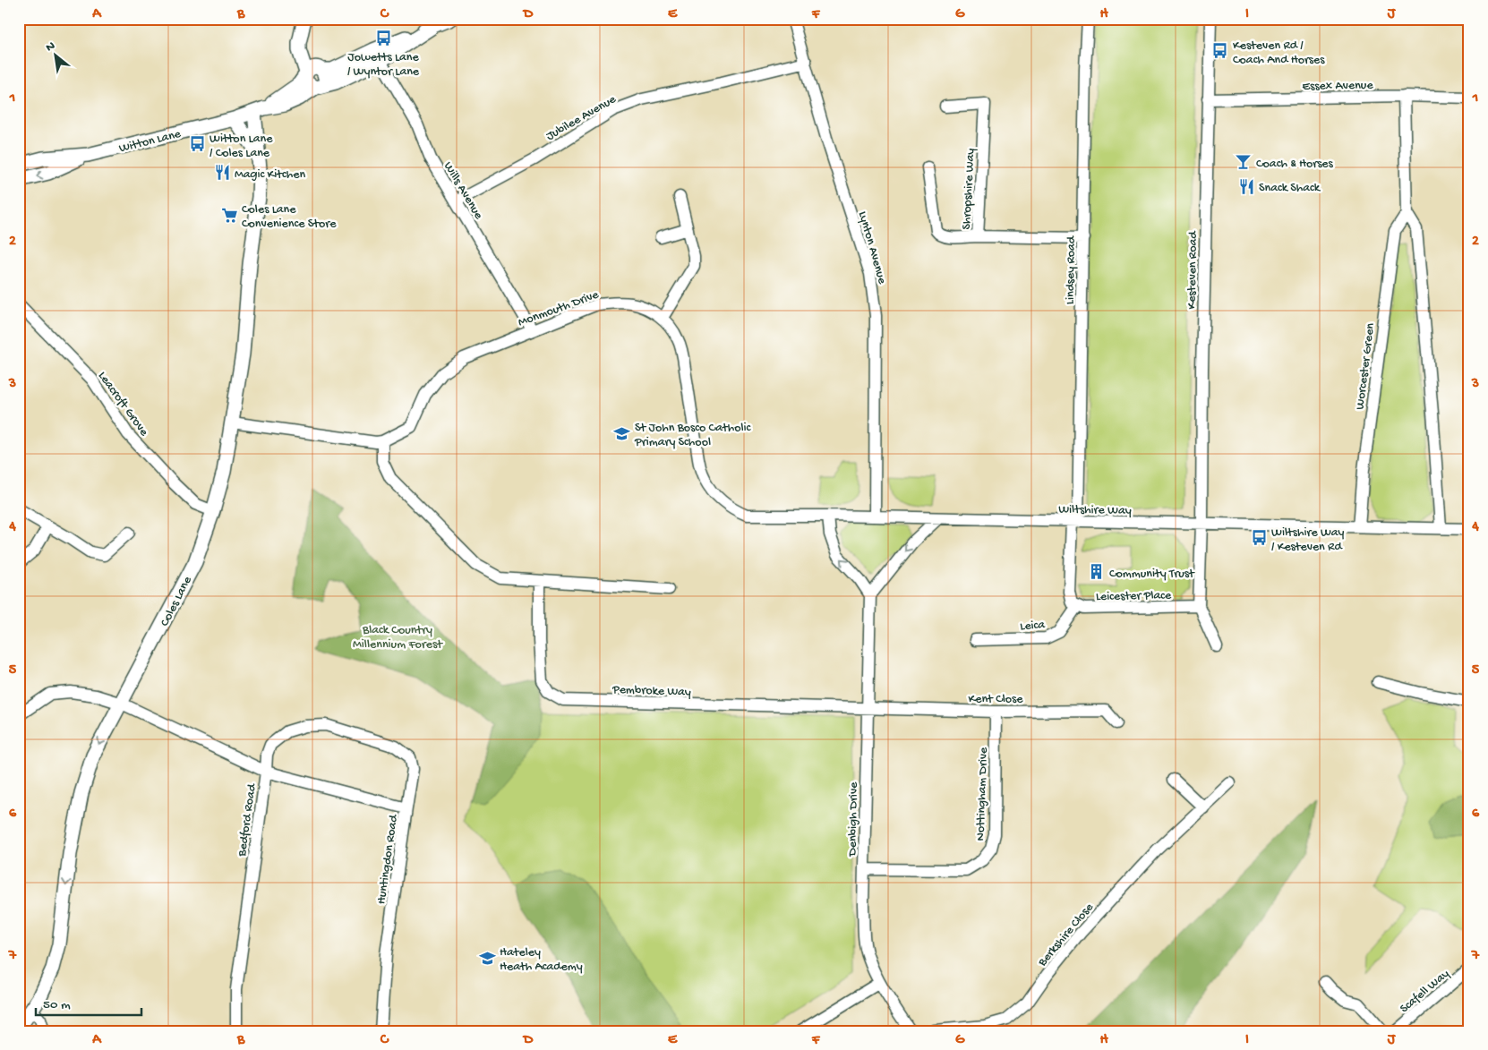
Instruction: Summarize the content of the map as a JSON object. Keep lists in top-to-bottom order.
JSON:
{
  "streets": {
    "street": [
      "Essex Avenue",
      "Jubilee Avenue",
      "Witton Lane",
      "Shropshire Way",
      "Wills Avenue",
      "Lynton Avenue",
      "Lindsey Road",
      "Kesteven Road",
      "Monmouth Drive",
      "Worcester Green",
      "Leacroft Grove",
      "Wiltshire Way",
      "Leicester Place",
      "Coles Lane",
      "Leica",
      "Pembroke Way",
      "Kent Close",
      "Nottingham Drive",
      "Denbigh Drive",
      "Bedford Road",
      "Huntingdon Road",
      "Berkshire Close",
      "Scafell Way"
    ]
  },
  "crossings": [
    ["Essex Avenue", "Kesteven Road"],
    ["Jubilee Avenue", "Wills Avenue"],
    ["Jubilee Avenue", "Lynton Avenue"],
    ["Witton Lane", "Wills Avenue"],
    ["Witton Lane", "Coles Lane"],
    ["Shropshire Way", "Lindsey Road"],
    ["Wills Avenue", "Monmouth Drive"],
    ["Lynton Avenue", "Wiltshire Way"],
    ["Lindsey Road", "Wiltshire Way"],
    ["Kesteven Road", "Wiltshire Way"],
    ["Monmouth Drive", "Wiltshire Way"],
    ["Worcester Green", "Wiltshire Way"],
    ["Leacroft Grove", "Coles Lane"],
    ["Leicester Place", "Leica"],
    ["Coles Lane", "Bedford Road"],
    ["Pembroke Way", "Kent Close"],
    ["Pembroke Way", "Denbigh Drive"],
    ["Kent Close", "Nottingham Drive"],
    ["Kent Close", "Denbigh Drive"],
    ["Nottingham Drive", "Denbigh Drive"],
    ["Bedford Road", "Huntingdon Road"]
  ],
  "parks": ["Black Country Millennium Forest"],
  "places": {
    "bus stop": [
      "Jowetts Lane / Wyntor Lane",
      "Kesteven Rd / Coach And Horses",
      "Witton Lane / Coles Lane",
      "Wiltshire Way / Kesteven Rd"
    ],
    "bar": ["Coach & Horses"],
    "restaurant": ["Magic Kitchen", "Snack Shack"],
    "supermarket": ["Coles Lane Convenience Store"],
    "school or university": ["St John Bosco Catholic Primary School", "Hateley Heath Academy"],
    "building": ["Community Trust"]
  },
  "scale_bar": "50 m",
  "north": "top left",
  "grid": {
    "columns": [
      "A",
      "B",
      "C",
      "D",
      "E",
      "F",
      "G",
      "H",
      "I",
      "J"
    ],
    "rows": [
      "1",
      "2",
      "3",
      "4",
      "5",
      "6",
      "7"
    ]
  }
}
